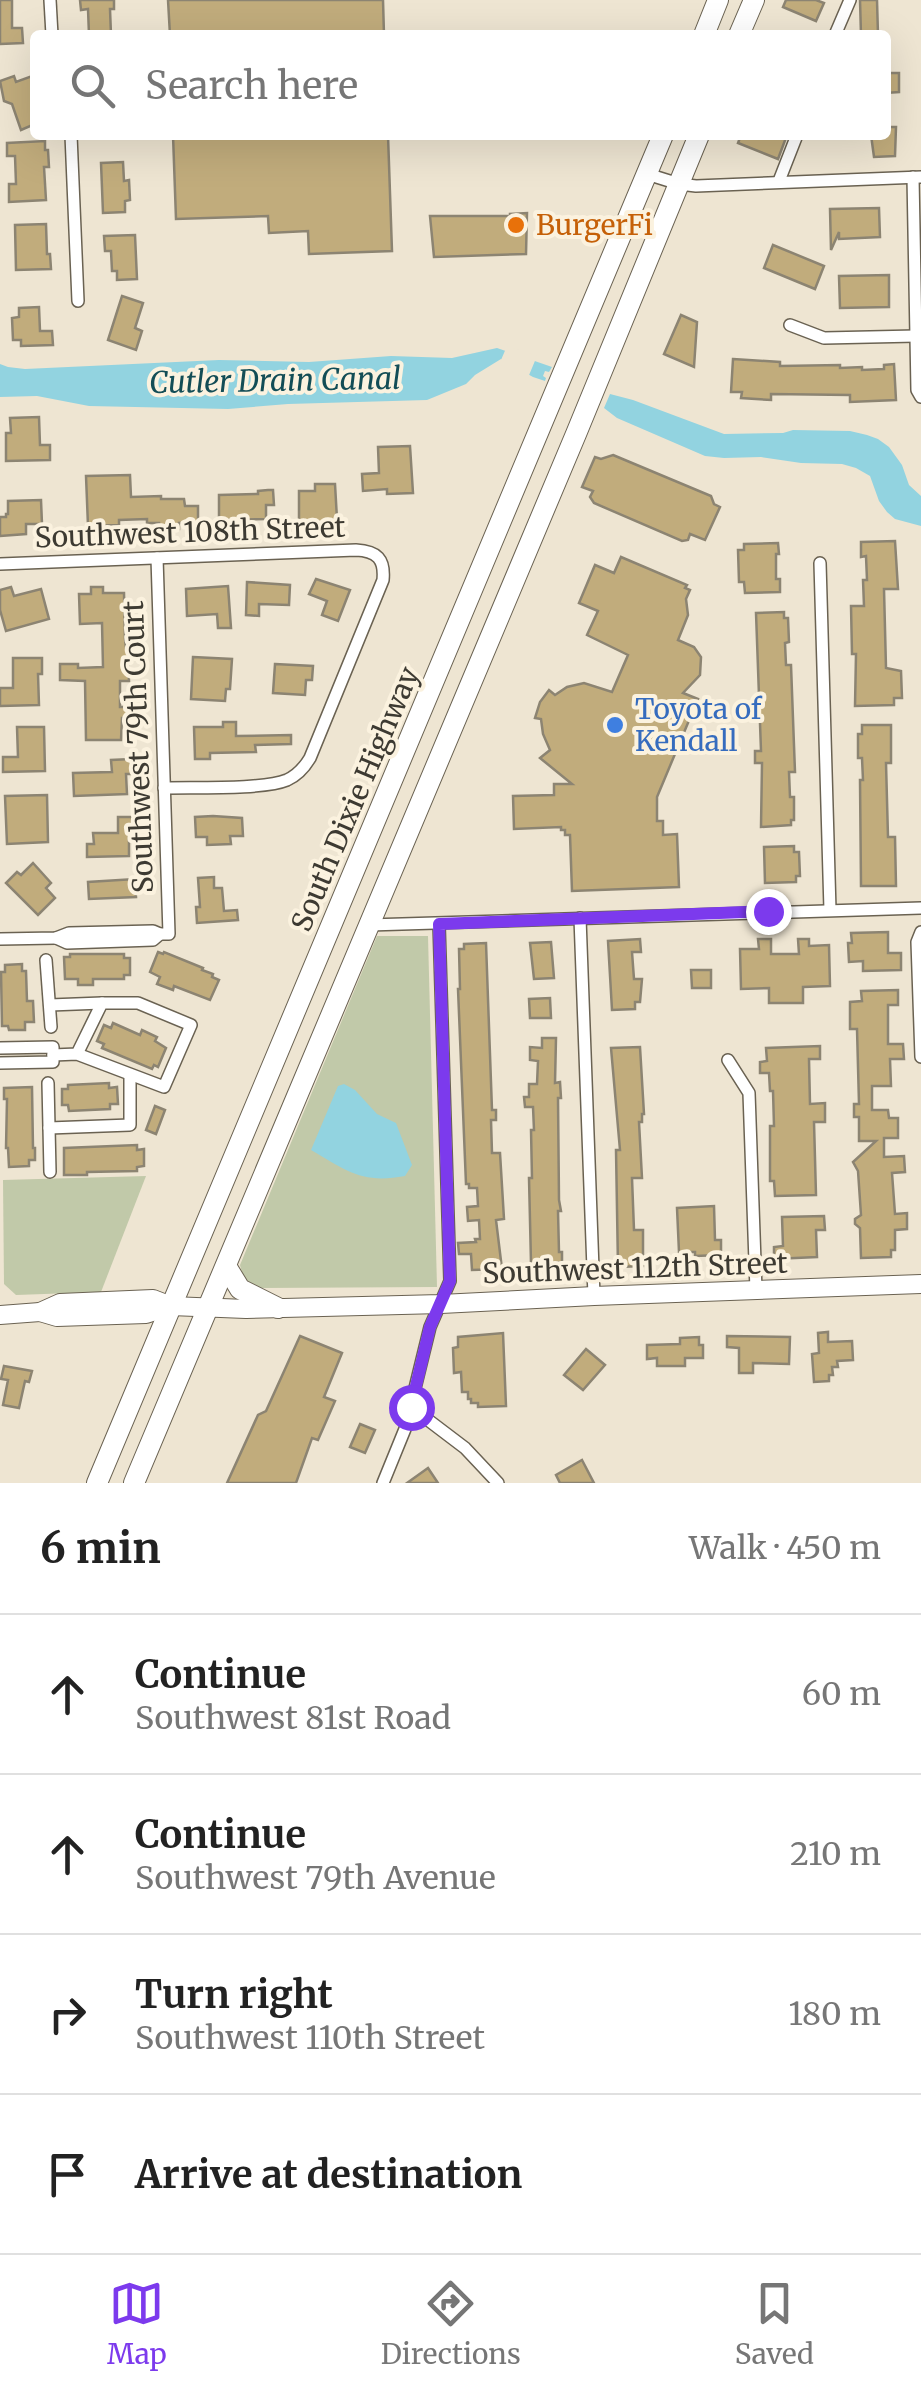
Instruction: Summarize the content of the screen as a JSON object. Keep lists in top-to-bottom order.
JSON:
{
  "streets": {
    "highway": ["South Dixie Highway"],
    "main road": ["Southwest 112th Street"],
    "street": ["Southwest 108th Street", "Southwest 79th Court"]
  },
  "crossings": [
    ["Southwest 108th Street", "Southwest 79th Court"],
    ["South Dixie Highway", "Southwest 112th Street"]
  ],
  "water": ["Cutler Drain Canal"],
  "places": ["BurgerFi", "Toyota of Kendall"],
  "page": {
    "search": "Search here",
    "heading": ["6 min", "Walk · 450 m"],
    "list": [
      ["Continue", "Southwest 81st Road", "60 m"],
      ["Continue", "Southwest 79th Avenue", "210 m"],
      ["Turn right", "Southwest 110th Street", "180 m"],
      "Arrive at destination"
    ],
    "nav": ["Map", "Directions", "Saved"]
  }
}
